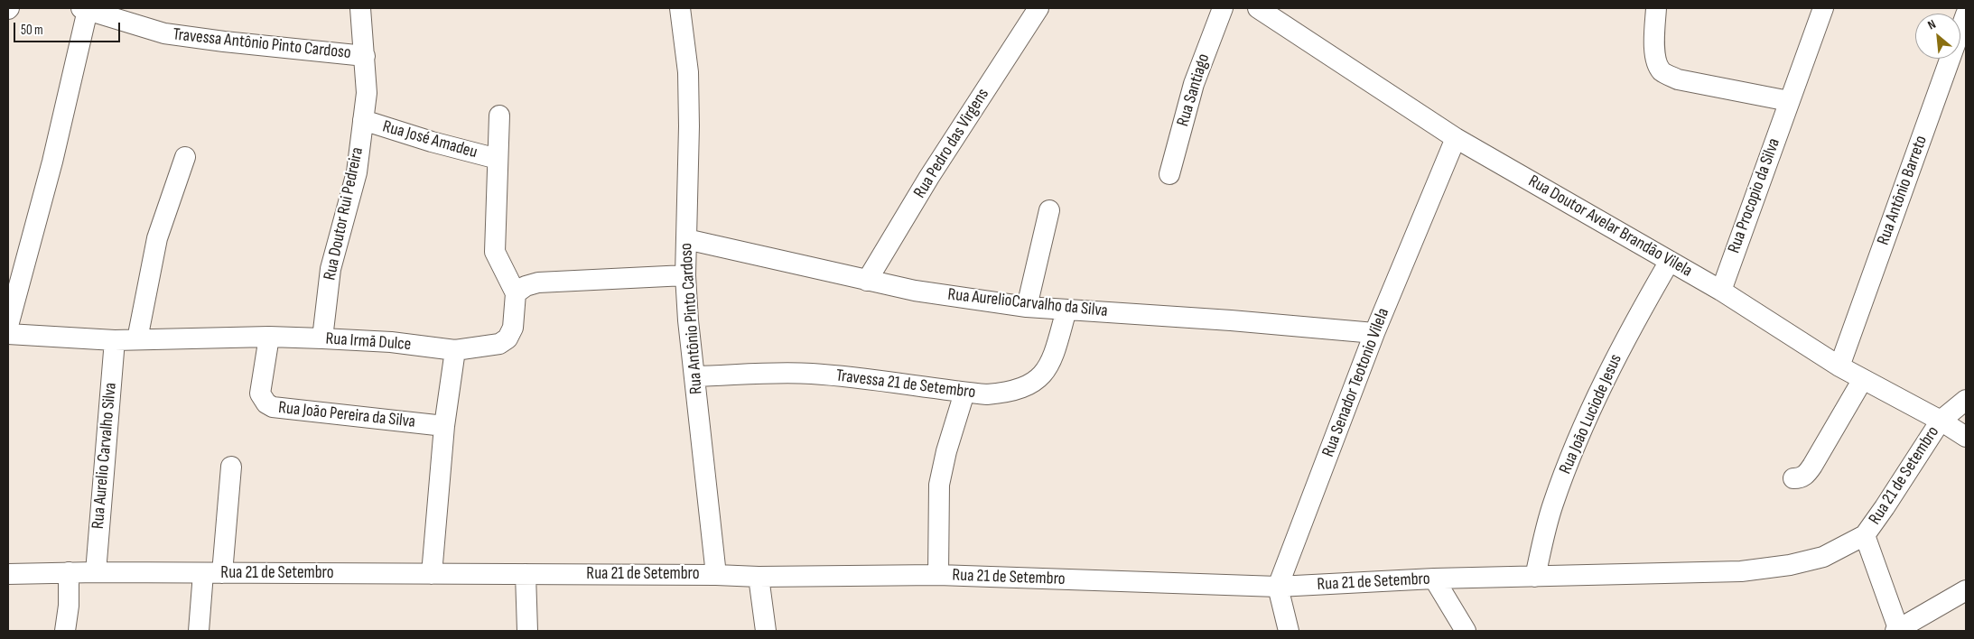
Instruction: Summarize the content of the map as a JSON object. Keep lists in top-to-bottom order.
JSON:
{
  "streets": {
    "street": [
      "Travessa Antônio Pinto Cardoso",
      "Rua Santiago",
      "Rua José Amadeu",
      "Rua Pedro das Virgens",
      "Rua Antônio Barreto",
      "Rua Procopio da Silva",
      "Rua Doutor Rui Pedreira",
      "Rua Doutor Avelar Brandão Vilela",
      "Rua AurelioCarvalho da Silva",
      "Rua Antônio Pinto Cardoso",
      "Rua Irmã Dulce",
      "Rua Senador Teotonio Vilela",
      "Travessa 21 de Setembro",
      "Rua João Luciode Jesus",
      "Rua João Pereira da Silva",
      "Rua Aurelio Carvalho Silva",
      "Rua 21 de Setembro"
    ]
  },
  "crossings": [
    ["Travessa Antônio Pinto Cardoso", "Rua Doutor Rui Pedreira"],
    ["Rua José Amadeu", "Rua Doutor Rui Pedreira"],
    ["Rua Pedro das Virgens", "Rua AurelioCarvalho da Silva"],
    ["Rua Antônio Barreto", "Rua Doutor Avelar Brandão Vilela"],
    ["Rua Procopio da Silva", "Rua Doutor Avelar Brandão Vilela"],
    ["Rua Doutor Rui Pedreira", "Rua Irmã Dulce"],
    ["Rua Doutor Avelar Brandão Vilela", "Rua Senador Teotonio Vilela"],
    ["Rua Doutor Avelar Brandão Vilela", "Rua João Luciode Jesus"],
    ["Rua Doutor Avelar Brandão Vilela", "Rua 21 de Setembro"],
    ["Rua AurelioCarvalho da Silva", "Rua Antônio Pinto Cardoso"],
    ["Rua AurelioCarvalho da Silva", "Rua Senador Teotonio Vilela"],
    ["Rua AurelioCarvalho da Silva", "Travessa 21 de Setembro"],
    ["Rua Antônio Pinto Cardoso", "Travessa 21 de Setembro"],
    ["Rua Antônio Pinto Cardoso", "Rua 21 de Setembro"],
    ["Rua Irmã Dulce", "Rua João Pereira da Silva"],
    ["Rua Irmã Dulce", "Rua Aurelio Carvalho Silva"],
    ["Rua Senador Teotonio Vilela", "Rua 21 de Setembro"],
    ["Rua João Luciode Jesus", "Rua 21 de Setembro"],
    ["Rua Aurelio Carvalho Silva", "Rua 21 de Setembro"]
  ],
  "scale_bar": "50 m",
  "north": "top left"
}
